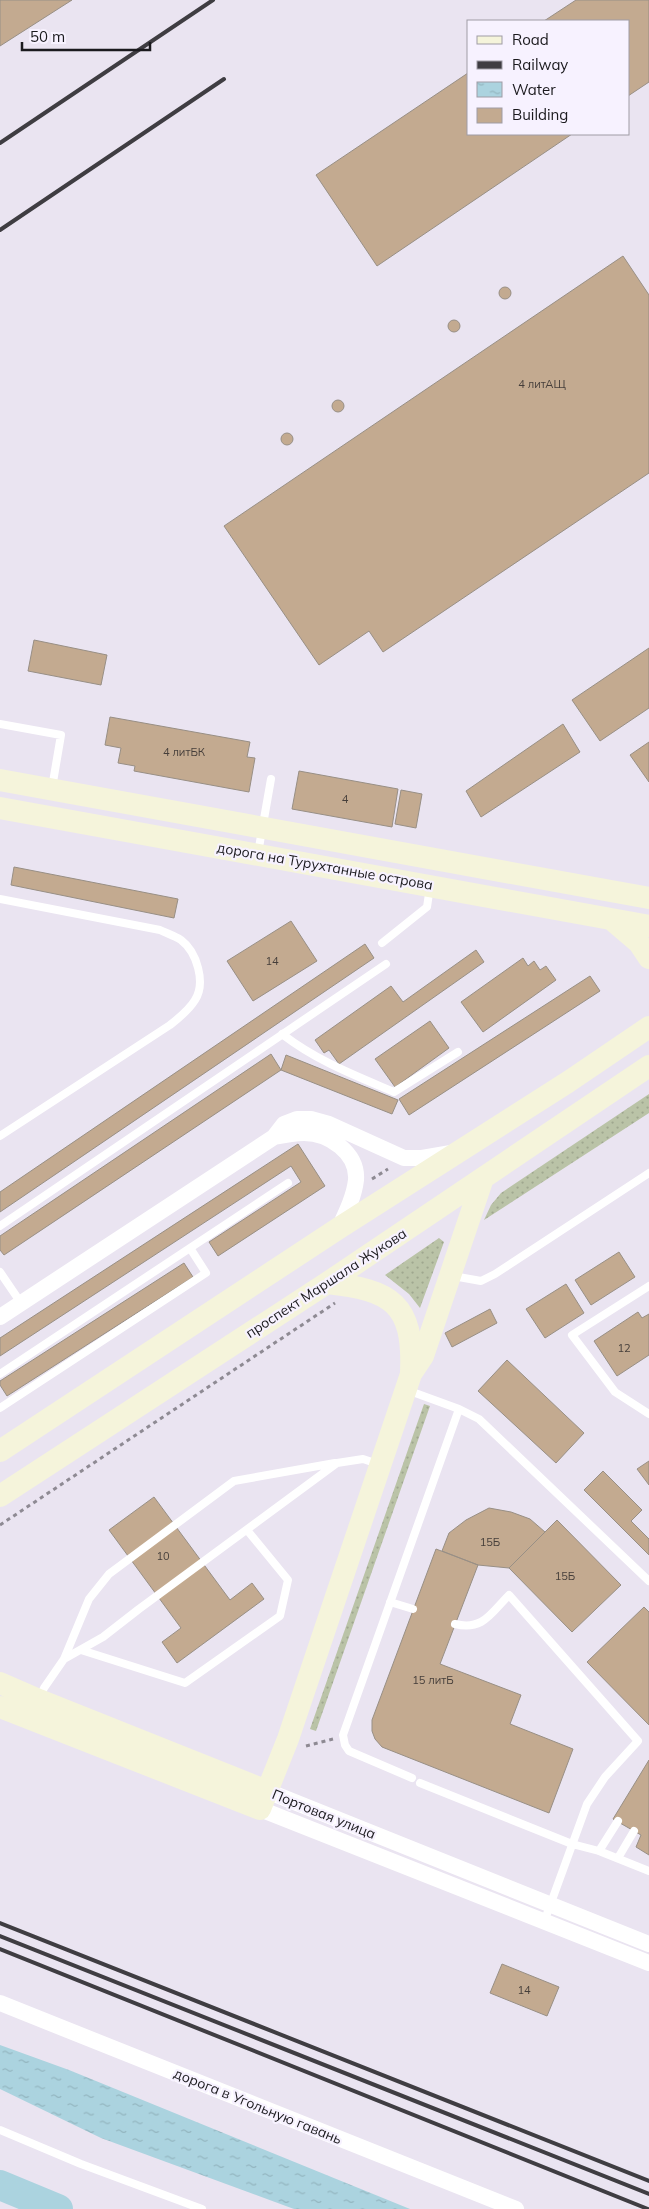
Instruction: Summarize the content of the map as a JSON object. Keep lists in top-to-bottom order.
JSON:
{
  "streets": {
    "street": [
      "дорога на Турухтанные острова",
      "проспект Маршала Жукова",
      "Портовая улица",
      "дорога в Угольную гавань"
    ]
  },
  "house_numbers": [
    "4 литАЩ",
    "4 литБК",
    "4",
    "14",
    "12",
    "15Б",
    "10",
    "15Б",
    "15 литБ",
    "14"
  ],
  "legend": [
    "Road",
    "Railway",
    "Water",
    "Building"
  ],
  "scale_bar": "50 m"
}
